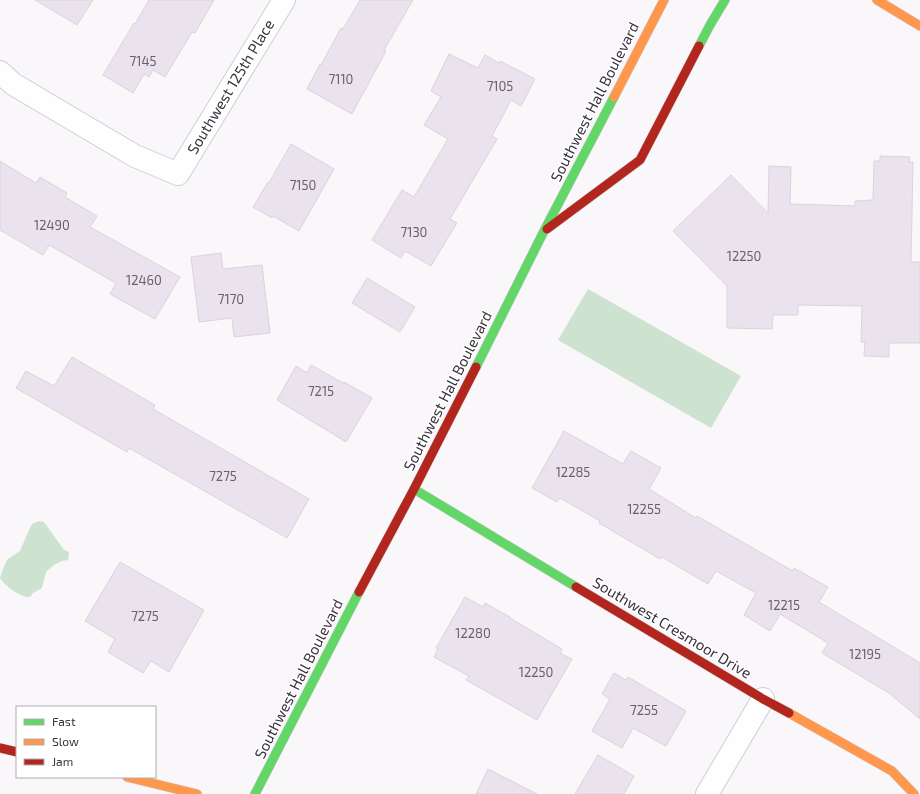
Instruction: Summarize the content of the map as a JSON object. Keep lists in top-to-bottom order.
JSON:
{
  "streets": {
    "main road": ["Southwest Hall Boulevard", "Southwest Cresmoor Drive"],
    "street": ["Southwest 125th Place"]
  },
  "crossings": [
    ["Southwest Hall Boulevard", "Southwest Cresmoor Drive"]
  ],
  "house_numbers": [
    "7145",
    "7110",
    "7105",
    "7150",
    "12490",
    "7130",
    "12250",
    "12460",
    "7170",
    "7215",
    "12285",
    "7275",
    "12255",
    "12215",
    "7275",
    "12280",
    "12195",
    "12250",
    "7255"
  ],
  "legend": ["Fast", "Slow", "Jam"]
}
